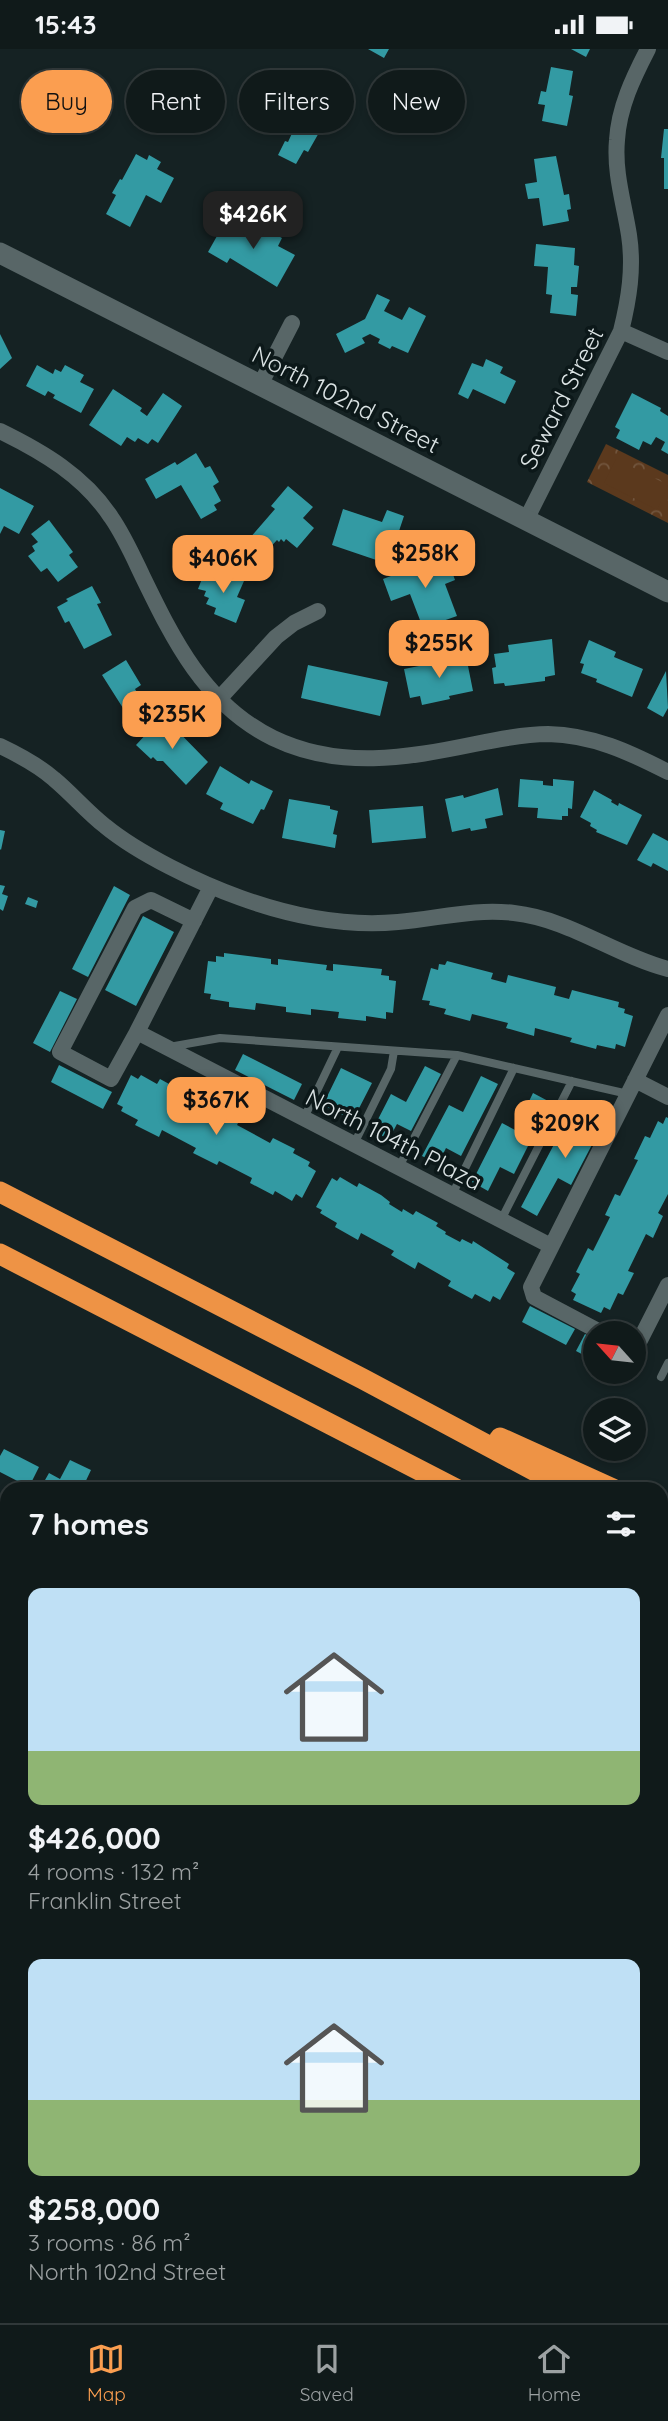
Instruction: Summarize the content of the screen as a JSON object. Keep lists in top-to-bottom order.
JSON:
{
  "streets": {
    "main road": ["North 102nd Street"],
    "street": ["Seward Street", "North 104th Plaza"]
  },
  "crossings": [
    ["Seward Street", "North 102nd Street"]
  ],
  "north": "top left",
  "page": {
    "status": "15:43",
    "chip": [
      "Buy",
      "Rent",
      "Filters",
      "New"
    ],
    "price": [
      "$426K",
      "$258K",
      "$406K",
      "$255K",
      "$235K",
      "$367K",
      "$209K"
    ],
    "heading": "7 homes",
    "list": [
      {
        "name": "$426,000",
        "note": "4 rooms · 132 m² · Franklin Street"
      },
      {
        "name": "$258,000",
        "note": "3 rooms · 86 m² · North 102nd Street"
      }
    ],
    "tabs": ["Map", "Saved", "Home"]
  }
}
